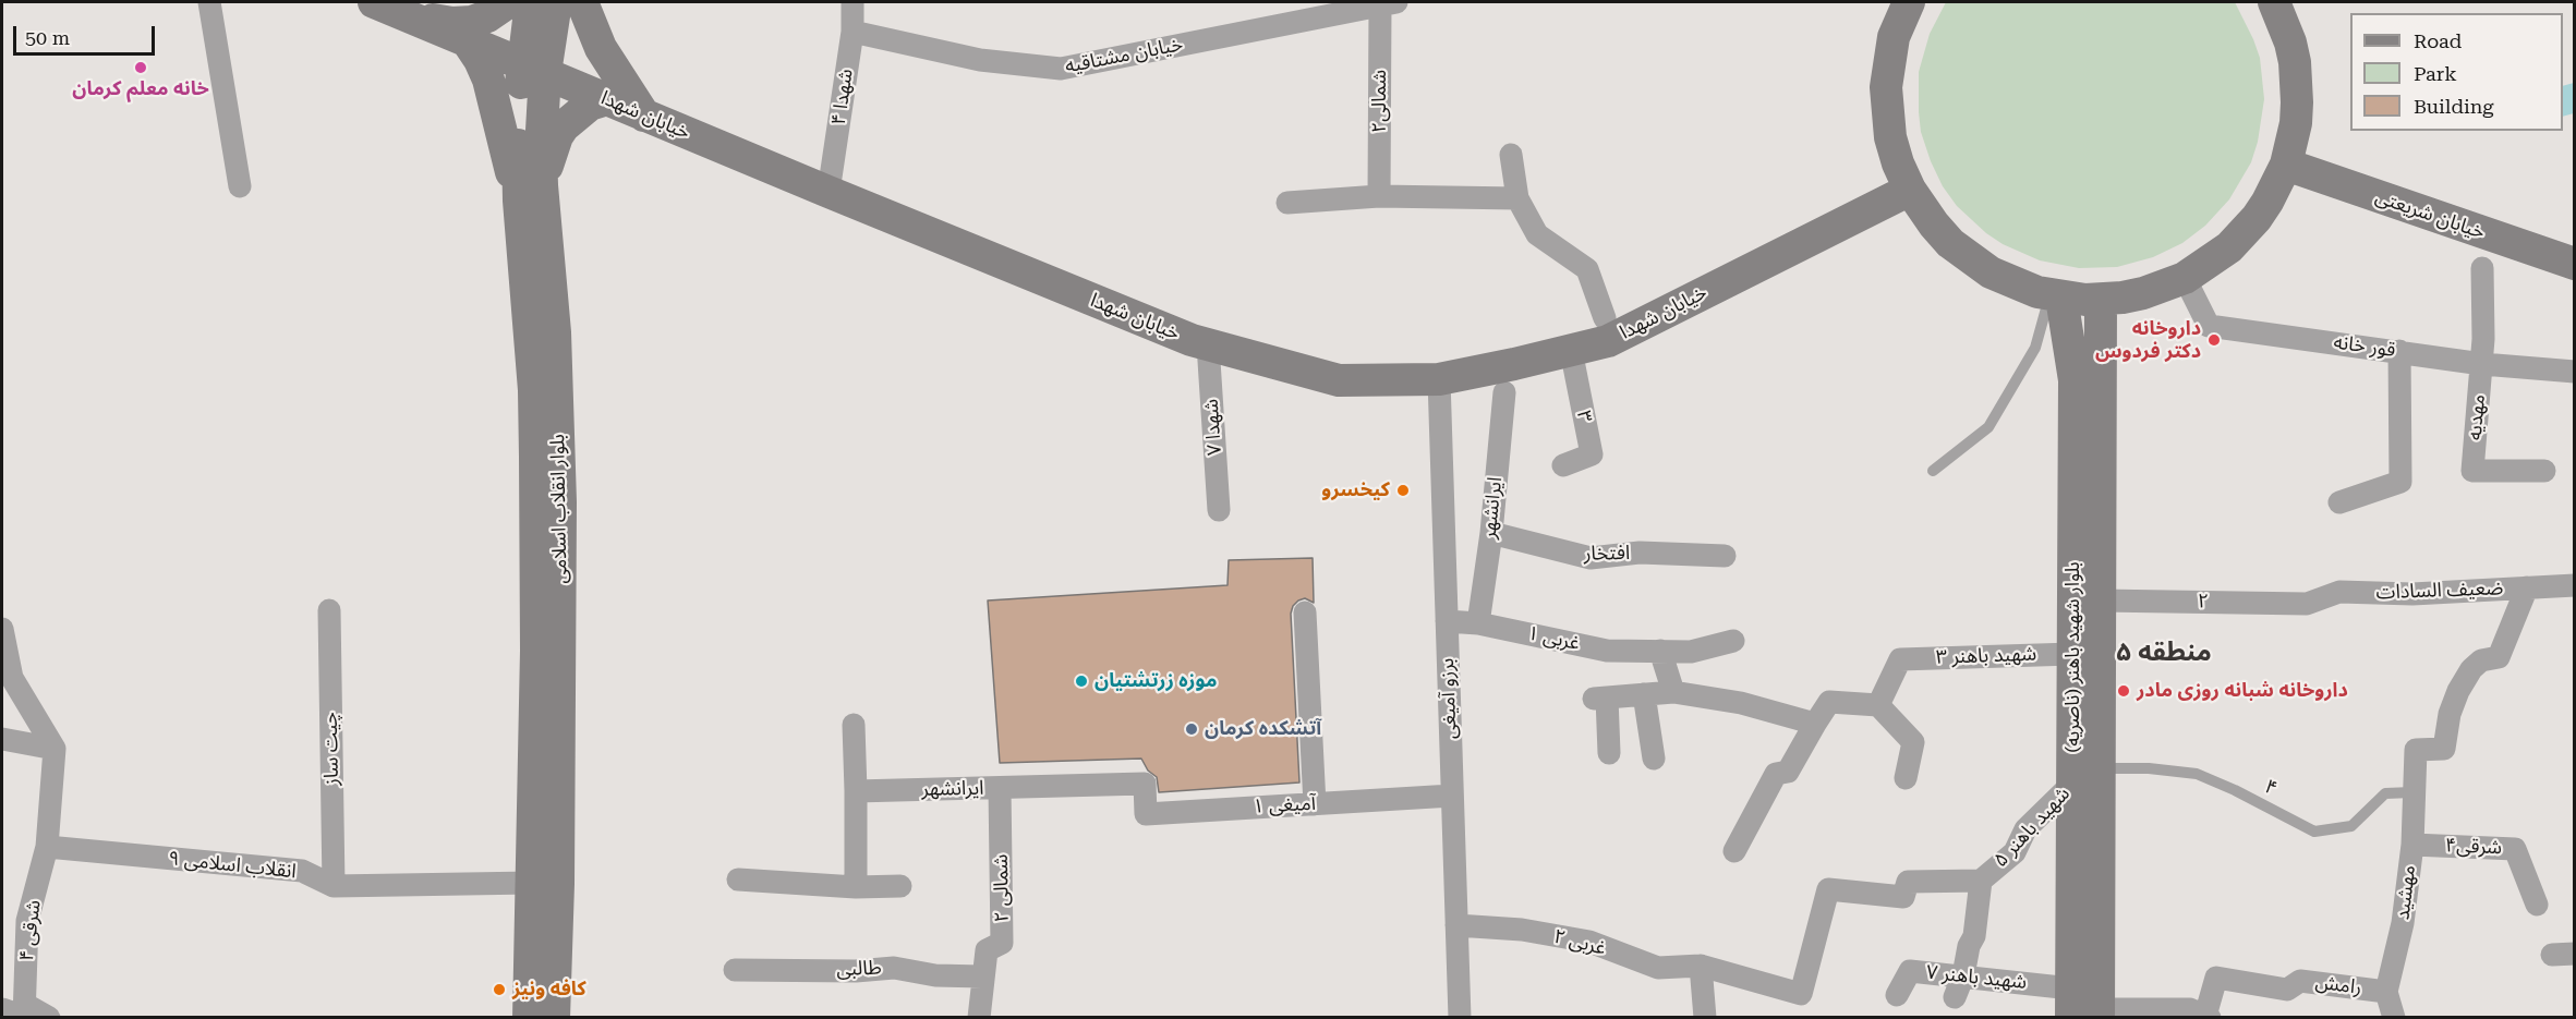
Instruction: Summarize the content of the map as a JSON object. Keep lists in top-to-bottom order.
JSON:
{
  "streets": {
    "main road": [
      "خیابان شهدا",
      "خیابان شریعتی",
      "بلوار انقلاب اسلامی",
      "بلوار شهید باهنر (ناصریه)"
    ],
    "street": [
      "خیابان مشتاقیه",
      "شهدا ۴",
      "شمالی۲",
      "قور خانه",
      "۳",
      "مهدیه",
      "شهدا ۷",
      "ایرانشهر",
      "افتخار",
      "ضعیف السادات",
      "۲",
      "۱ غربی",
      "شهید باهنر ۳",
      "برزو آمیغی",
      "چیت ساز",
      "آمیغی ۱",
      "شهید باهنر ۵",
      "شرقی۴",
      "انقلاب اسلامی ۹",
      "۲ شمالی",
      "مهشید",
      "۴ شرقی",
      "۲ غربی",
      "طالبی",
      "شهید باهنر ۷",
      "رامش"
    ],
    "lane": ["۴"]
  },
  "crossings": [
    ["خیابان مشتاقیه", "شهدا ۴"],
    ["خیابان مشتاقیه", "شمالی۲"],
    ["شهدا ۴", "خیابان شهدا"],
    ["خیابان شهدا", "۳"],
    ["خیابان شهدا", "شهدا ۷"],
    ["خیابان شهدا", "بلوار انقلاب اسلامی"],
    ["خیابان شهدا", "برزو آمیغی"],
    ["قور خانه", "مهدیه"],
    ["ایرانشهر", "افتخار"],
    ["ایرانشهر", "۱ غربی"],
    ["ایرانشهر", "آمیغی ۱"],
    ["ایرانشهر", "۲ شمالی"],
    ["بلوار انقلاب اسلامی", "انقلاب اسلامی ۹"],
    ["ضعیف السادات", "۲"],
    ["ضعیف السادات", "مهشید"],
    ["۲", "بلوار شهید باهنر (ناصریه)"],
    ["۱ غربی", "برزو آمیغی"],
    ["شهید باهنر ۳", "بلوار شهید باهنر (ناصریه)"],
    ["بلوار شهید باهنر (ناصریه)", "۴"],
    ["بلوار شهید باهنر (ناصریه)", "شهید باهنر ۵"],
    ["بلوار شهید باهنر (ناصریه)", "شهید باهنر ۷"],
    ["برزو آمیغی", "آمیغی ۱"],
    ["برزو آمیغی", "۲ غربی"],
    ["چیت ساز", "انقلاب اسلامی ۹"],
    ["۴", "شهید باهنر ۵"],
    ["۴", "مهشید"],
    ["شهید باهنر ۵", "۲ غربی"],
    ["شرقی۴", "مهشید"],
    ["انقلاب اسلامی ۹", "۴ شرقی"],
    ["۲ شمالی", "طالبی"],
    ["مهشید", "رامش"],
    ["شهید باهنر ۷", "رامش"]
  ],
  "districts": ["منطقه ۵"],
  "places": [
    "خانه معلم کرمان",
    "داروخانه دکتر فردوس",
    "کیخسرو",
    "موزه زرتشتیان",
    "داروخانه شبانه روزی مادر",
    "آتشکده کرمان",
    "کافه ونیز"
  ],
  "legend": ["Road", "Park", "Building"],
  "scale_bar": "50 m"
}
